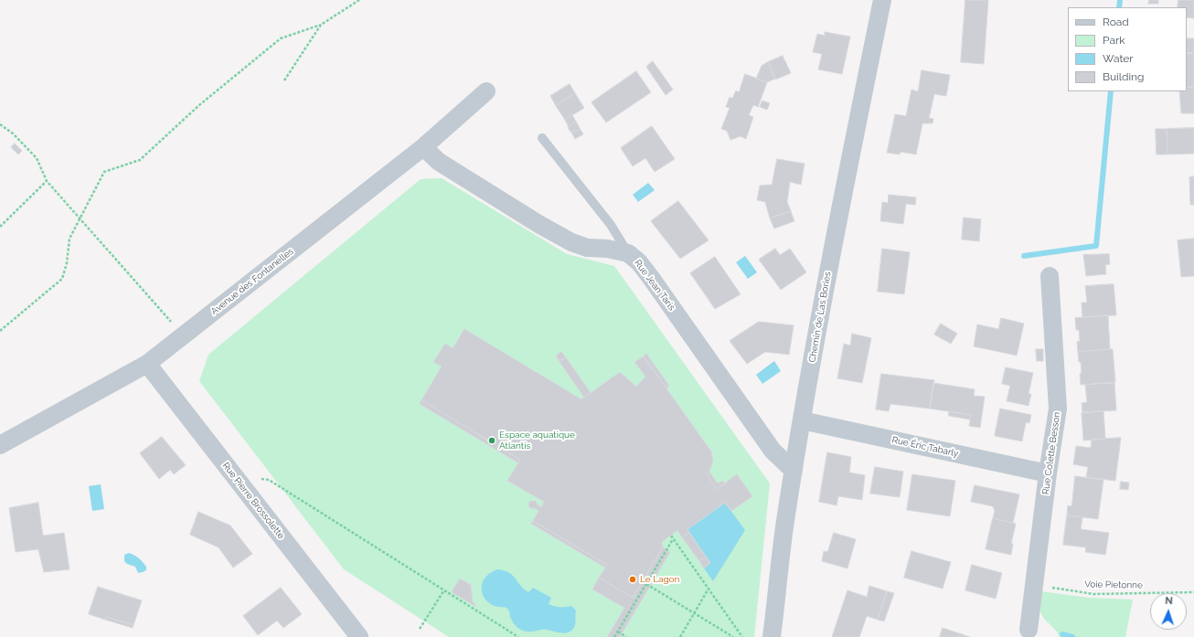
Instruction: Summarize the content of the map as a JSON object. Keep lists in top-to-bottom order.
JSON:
{
  "streets": {
    "street": [
      "Avenue des Fontanelles",
      "Rue Jean Taris",
      "Chemin de Las Bories",
      "Rue Éric Tabarly",
      "Rue Colette Besson",
      "Rue Pierre Brossolette"
    ],
    "path": ["Voie Pietonne"]
  },
  "crossings": [
    ["Avenue des Fontanelles", "Rue Jean Taris"],
    ["Avenue des Fontanelles", "Rue Pierre Brossolette"],
    ["Rue Jean Taris", "Chemin de Las Bories"],
    ["Chemin de Las Bories", "Rue Éric Tabarly"],
    ["Rue Éric Tabarly", "Rue Colette Besson"],
    ["Rue Colette Besson", "Voie Pietonne"]
  ],
  "places": ["Espace aquatique Atlantis", "Le Lagon"],
  "legend": [
    "Road",
    "Park",
    "Water",
    "Building"
  ],
  "north": "top"
}
